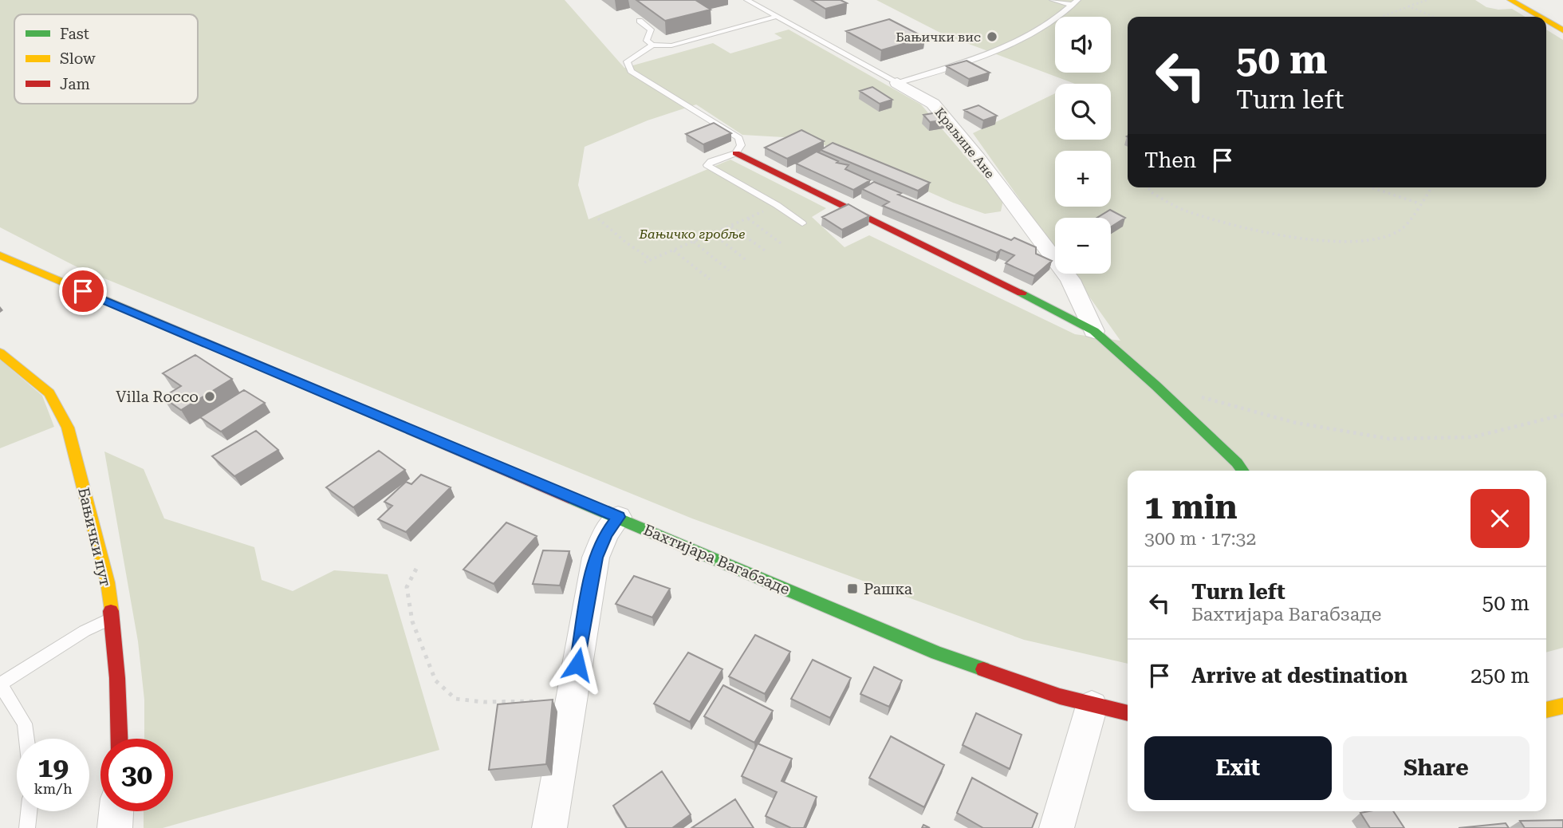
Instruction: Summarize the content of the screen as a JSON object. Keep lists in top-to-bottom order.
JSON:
{
  "streets": {
    "main road": ["Бањички пут", "Бахтијара Вагабзаде"],
    "street": ["Краљице Ане"]
  },
  "parks": ["Бањичко гробље"],
  "places": {
    "other": ["Бањички вис", "Villa Rocco"],
    "transit": ["Рашка"]
  },
  "legend": ["Fast", "Slow", "Jam"],
  "page": {
    "map_buttons": ["+", "−"],
    "turn": ["50 m", "Turn left"],
    "then": "Then",
    "heading": ["1 min", "300 m · 17:32"],
    "list": [
      {
        "name": "Turn left",
        "note": "Бахтијара Вагабзаде",
        "value": "50 m"
      },
      {
        "name": "Arrive at destination",
        "value": "250 m"
      }
    ],
    "buttons": ["Exit", "Share"],
    "speed": "19 km/h",
    "limit": "30"
  }
}
